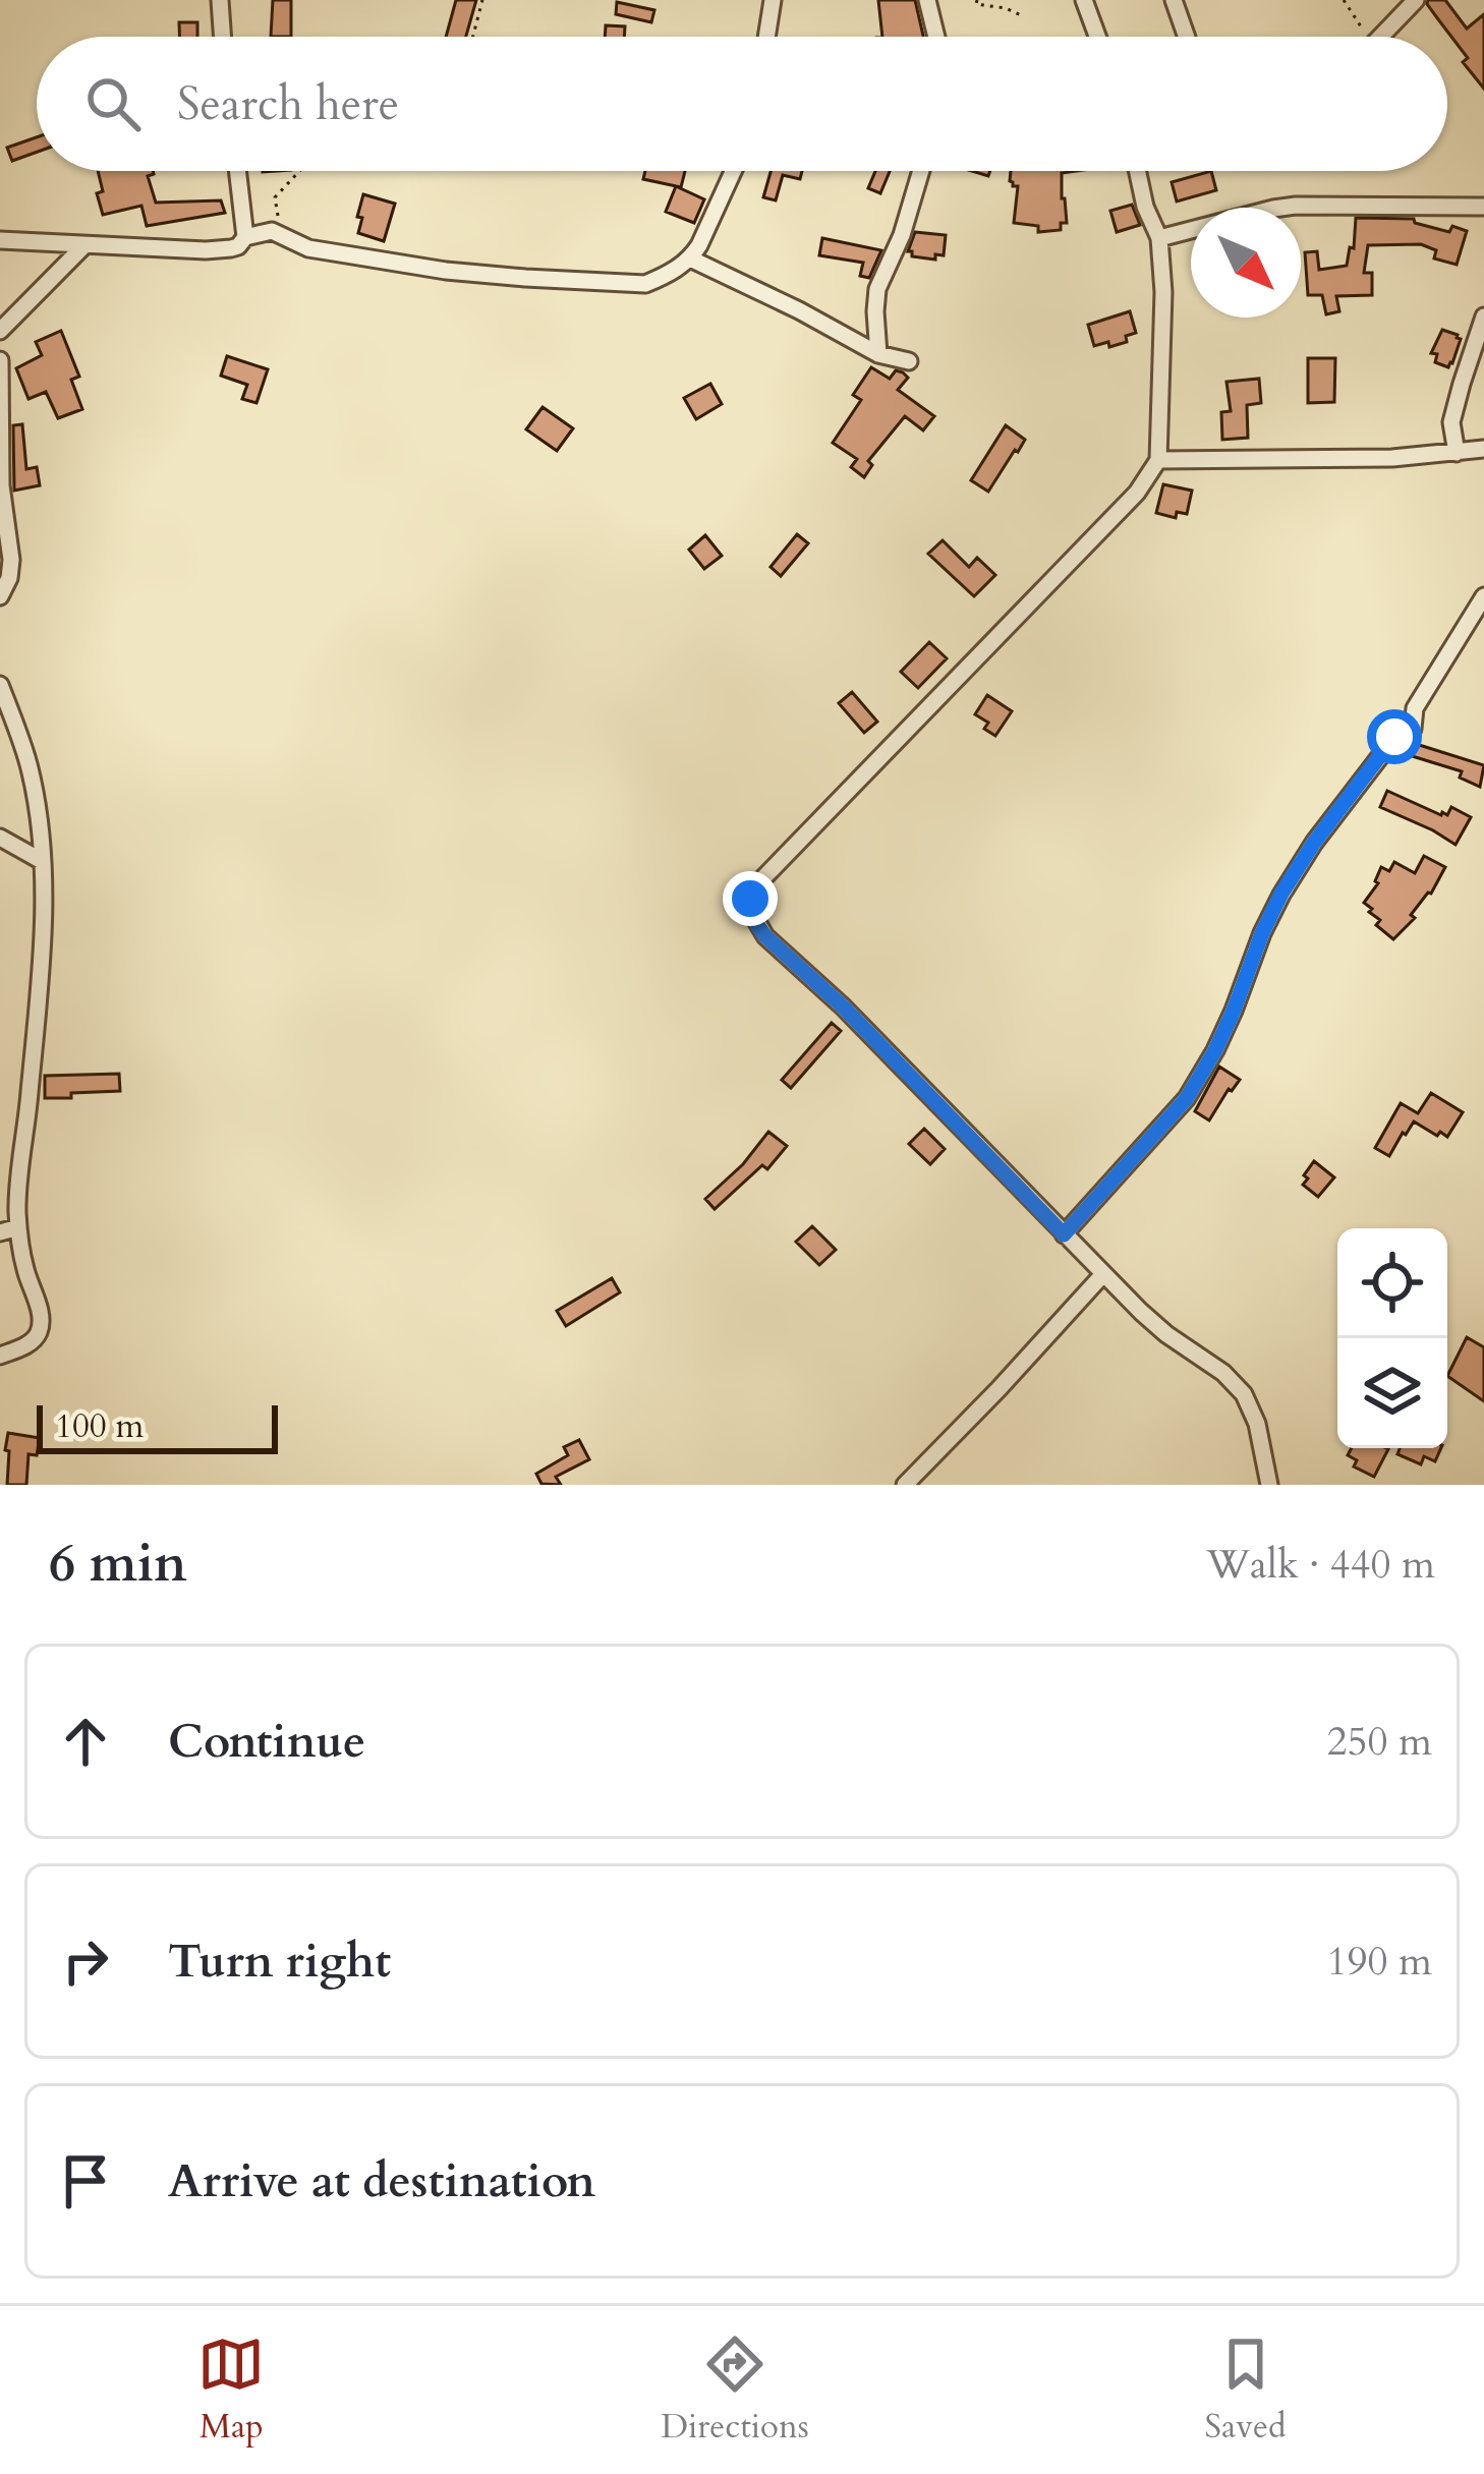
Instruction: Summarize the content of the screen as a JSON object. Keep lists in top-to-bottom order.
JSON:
{
  "scale_bar": "100 m",
  "north": "bottom right",
  "page": {
    "search": "Search here",
    "scale": "100 m",
    "heading": ["6 min", "Walk · 440 m"],
    "list": [
      ["Continue", "250 m"],
      ["Turn right", "190 m"],
      "Arrive at destination"
    ],
    "nav": ["Map", "Directions", "Saved"]
  }
}
